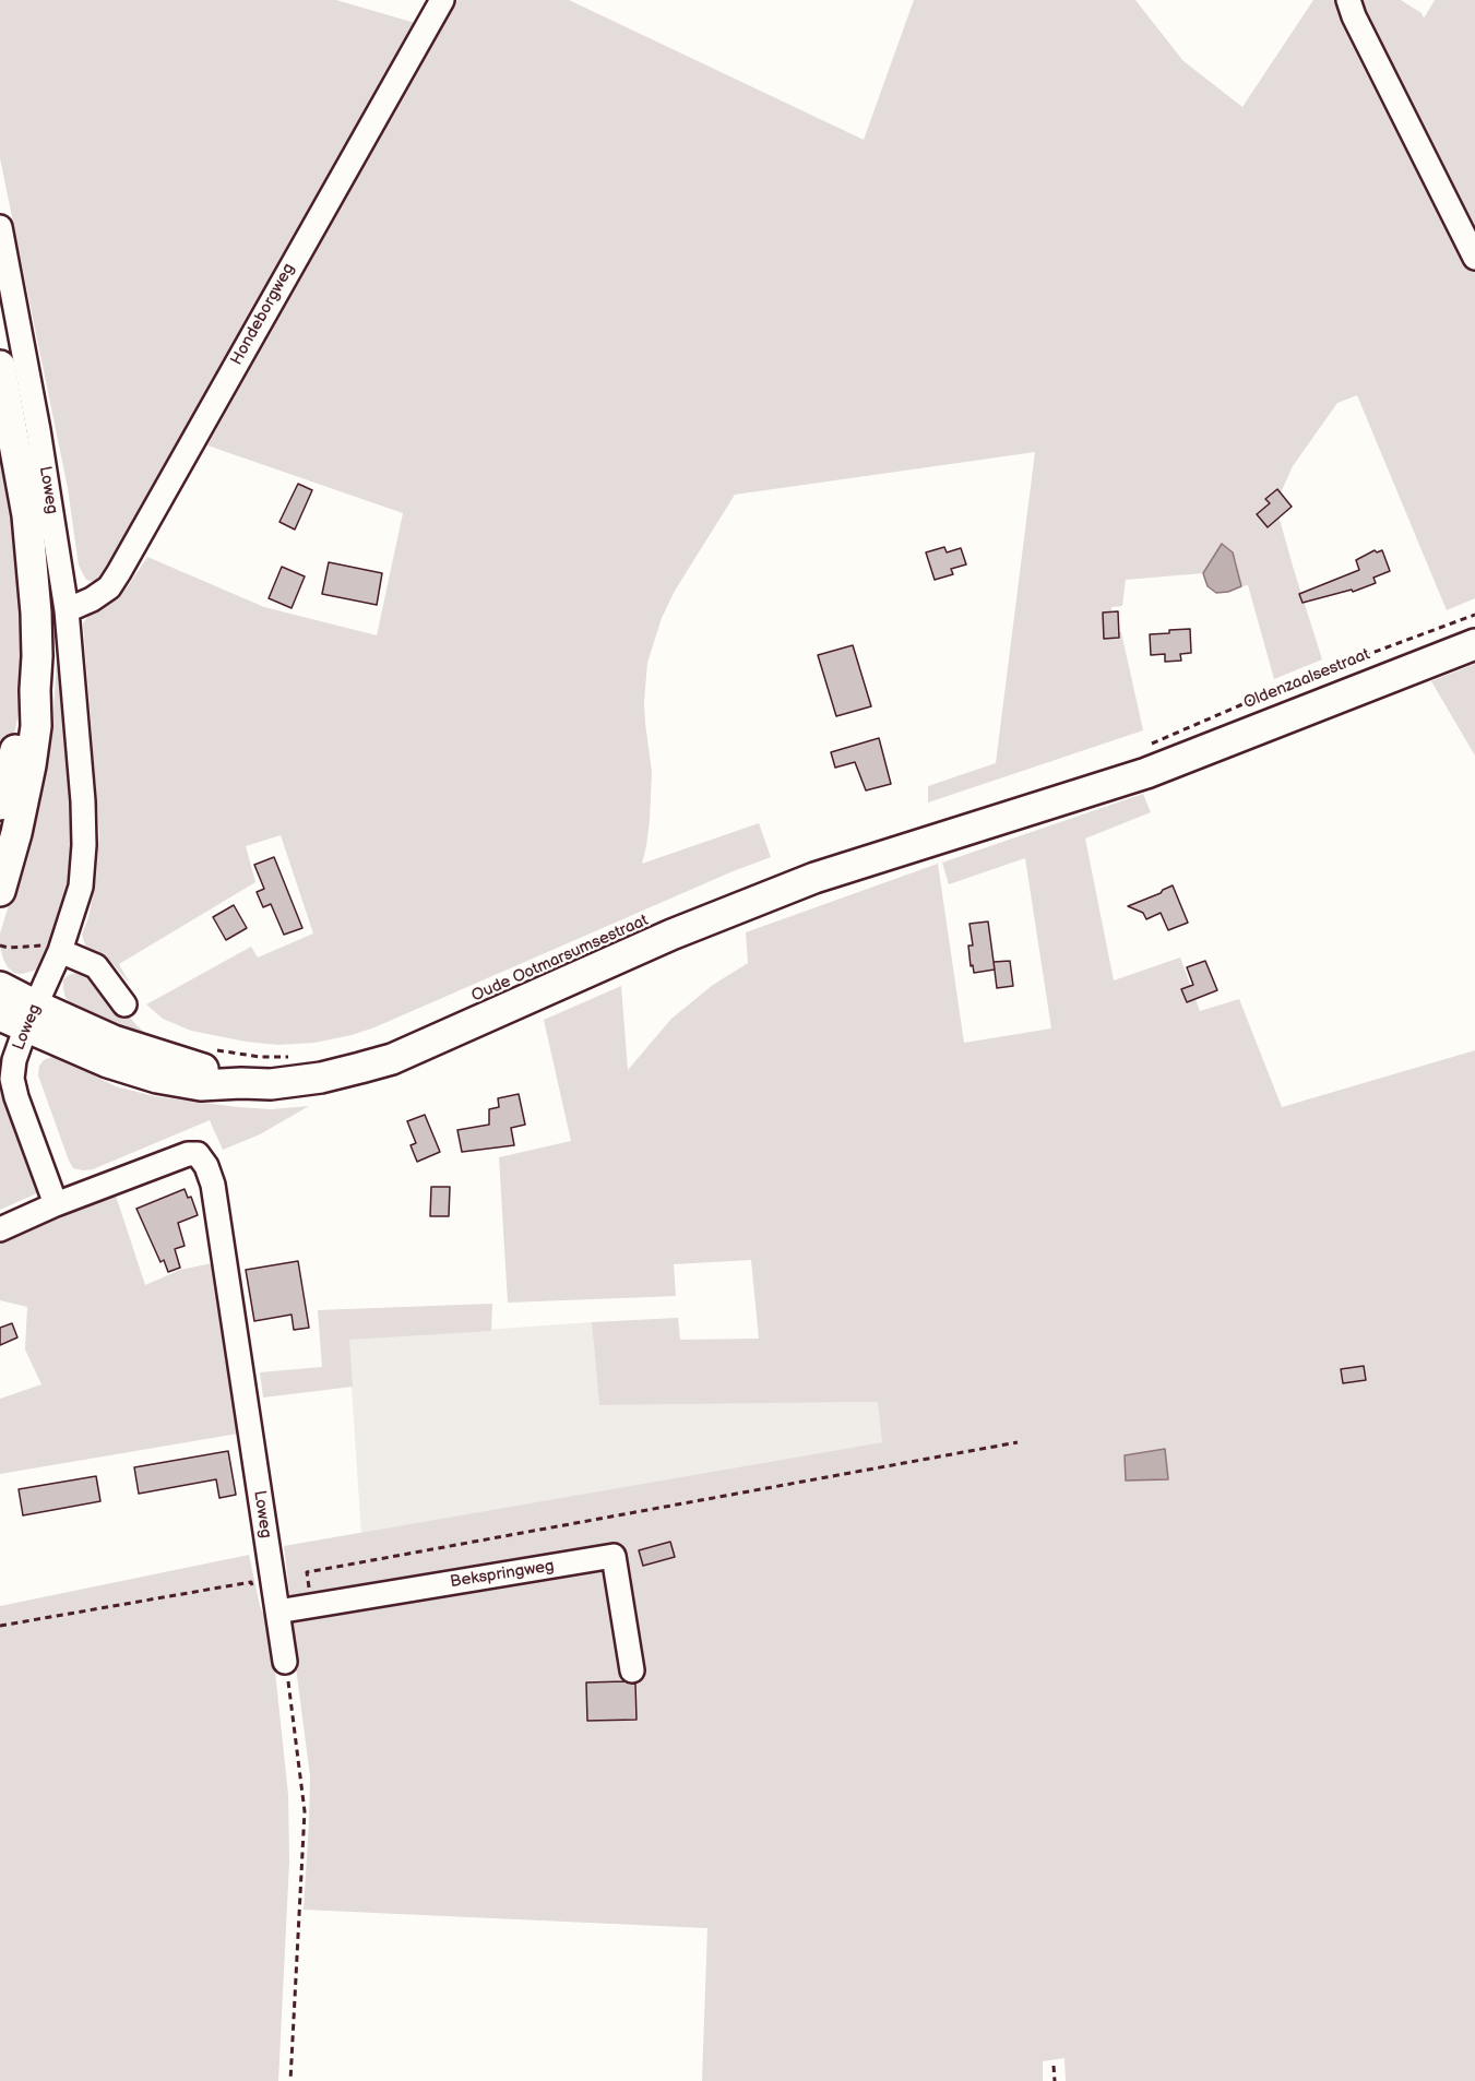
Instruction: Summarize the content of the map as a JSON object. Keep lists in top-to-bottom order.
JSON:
{
  "streets": {
    "main road": ["Oldenzaalsestraat", "Oude Ootmarsumsestraat"],
    "street": ["Hondeborgweg", "Loweg", "Bekspringweg"]
  },
  "crossings": [
    ["Hondeborgweg", "Loweg"],
    ["Loweg", "Oude Ootmarsumsestraat"],
    ["Loweg", "Bekspringweg"],
    ["Oldenzaalsestraat", "Oude Ootmarsumsestraat"]
  ]
}
